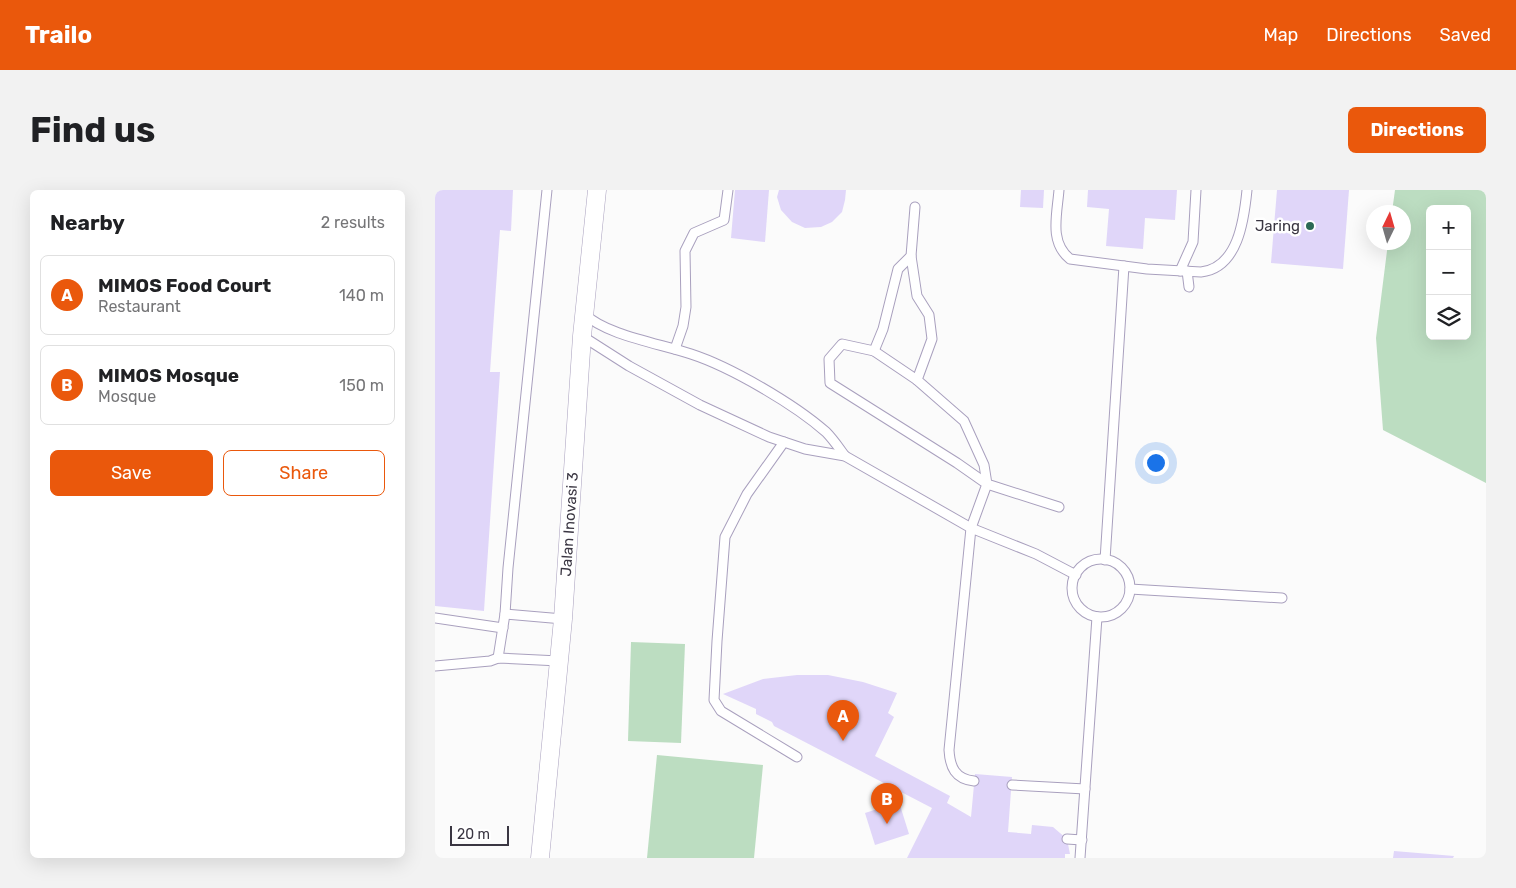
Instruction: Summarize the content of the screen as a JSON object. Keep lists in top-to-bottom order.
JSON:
{
  "streets": {
    "street": ["Jalan Inovasi 3"]
  },
  "places": ["Jaring"],
  "scale_bar": "20 m",
  "north": "top",
  "page": {
    "header": "Trailo",
    "nav": ["Map", "Directions", "Saved"],
    "buttons": [
      "Directions",
      ["Save", "Share"]
    ],
    "title": "Find us",
    "heading": ["Nearby", "2 results"],
    "map_buttons": ["+", "−"],
    "list": [
      {
        "mark": "A",
        "name": "MIMOS Food Court",
        "note": "Restaurant",
        "value": "140 m"
      },
      {
        "mark": "B",
        "name": "MIMOS Mosque",
        "note": "Mosque",
        "value": "150 m"
      }
    ],
    "pins": ["A", "B"],
    "scale": "20 m"
  }
}
